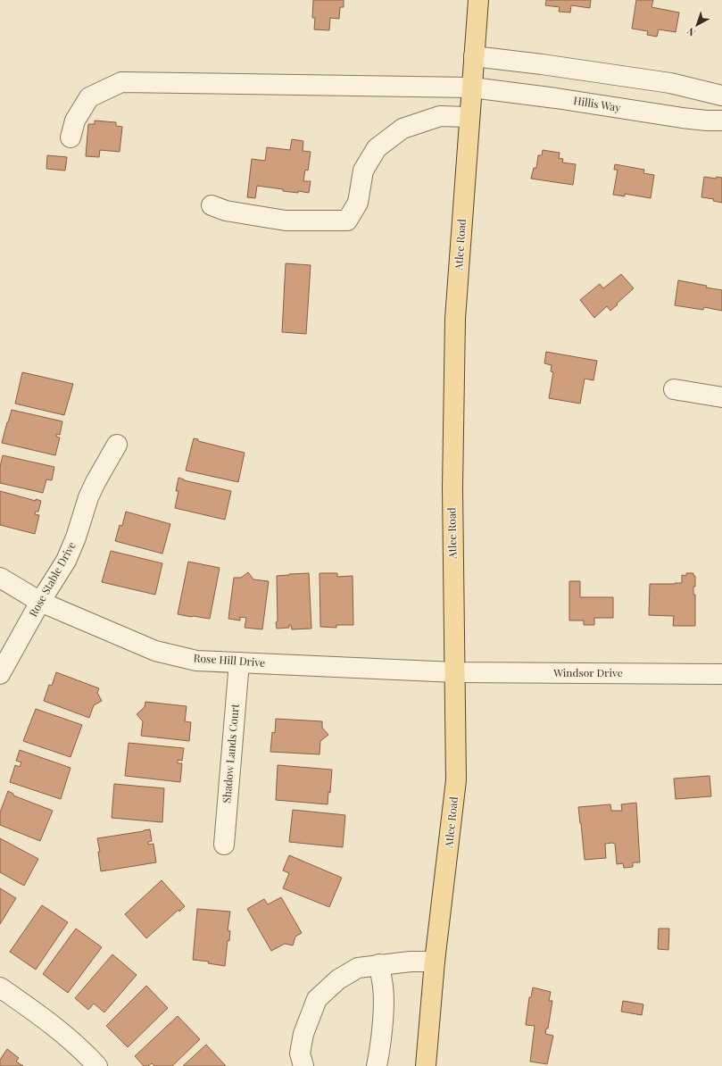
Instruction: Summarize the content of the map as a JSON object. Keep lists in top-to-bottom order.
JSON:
{
  "streets": {
    "main road": ["Atlee Road"],
    "street": [
      "Hillis Way",
      "Rose Stable Drive",
      "Rose Hill Drive",
      "Windsor Drive",
      "Shadow Lands Court"
    ]
  },
  "crossings": [
    ["Hillis Way", "Atlee Road"],
    ["Atlee Road", "Rose Hill Drive"],
    ["Atlee Road", "Windsor Drive"],
    ["Rose Stable Drive", "Rose Hill Drive"],
    ["Rose Hill Drive", "Windsor Drive"],
    ["Rose Hill Drive", "Shadow Lands Court"]
  ],
  "north": "bottom left"
}
